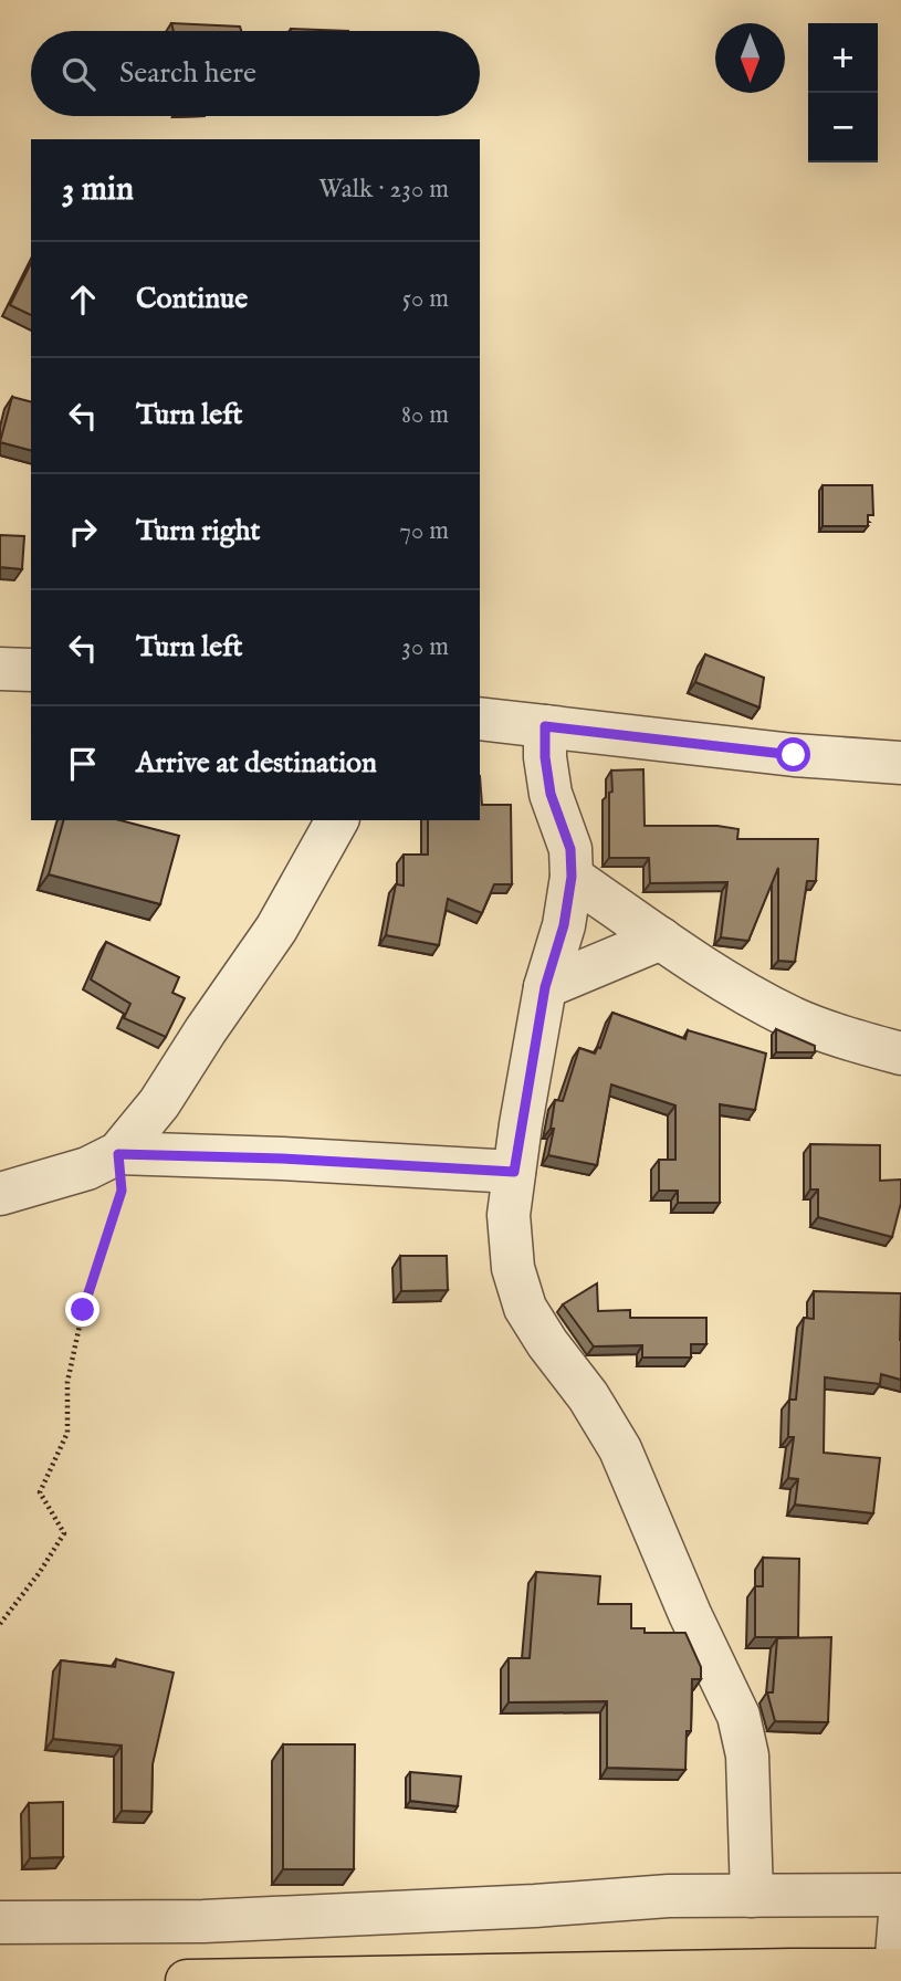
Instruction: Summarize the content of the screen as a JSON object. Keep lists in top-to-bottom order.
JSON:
{
  "north": "bottom",
  "page": {
    "map_buttons": ["+", "−"],
    "search": "Search here",
    "heading": ["3 min", "Walk · 230 m"],
    "list": [
      ["Continue", "50 m"],
      ["Turn left", "80 m"],
      ["Turn right", "70 m"],
      ["Turn left", "30 m"],
      "Arrive at destination"
    ]
  }
}
